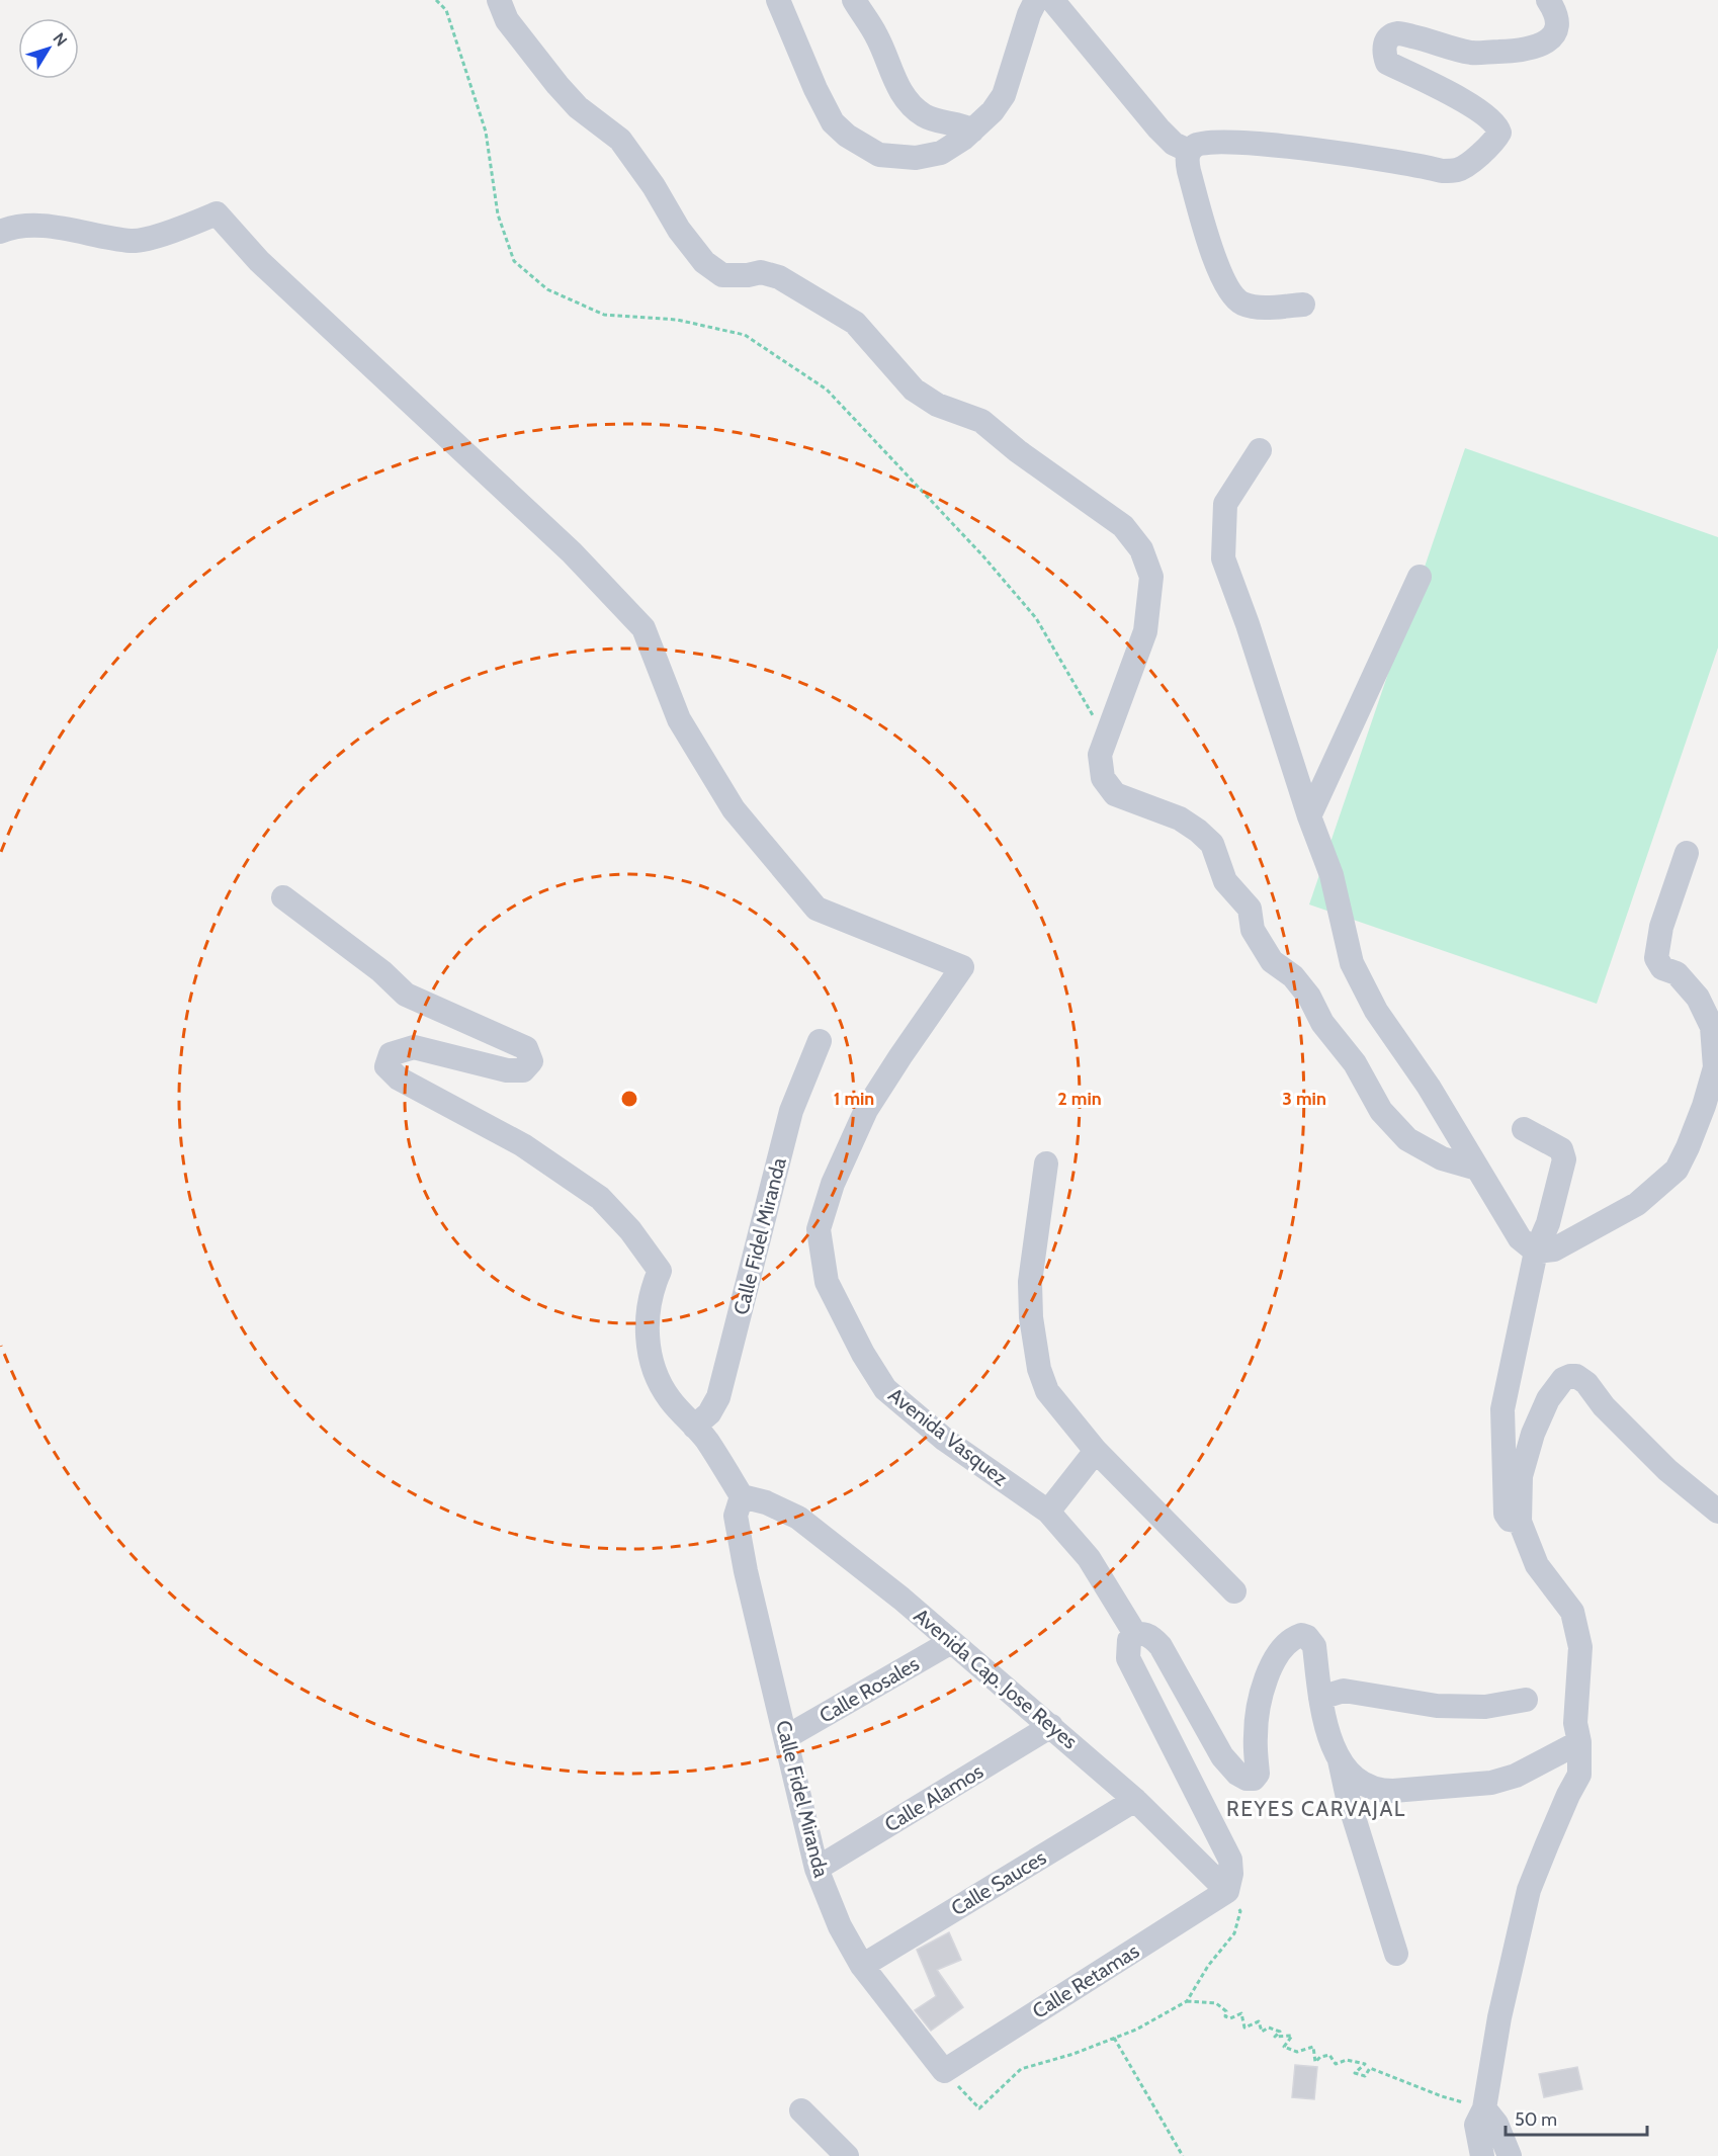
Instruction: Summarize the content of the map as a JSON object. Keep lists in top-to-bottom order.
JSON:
{
  "streets": {
    "street": [
      "Calle Fidel Miranda",
      "Avenida Vasquez",
      "Avenida Cap. Jose Reyes",
      "Calle Rosales",
      "Calle Alamos",
      "Calle Sauces",
      "Calle Retamas"
    ]
  },
  "crossings": [
    ["Calle Fidel Miranda", "Avenida Cap. Jose Reyes"],
    ["Calle Fidel Miranda", "Calle Rosales"],
    ["Calle Fidel Miranda", "Calle Alamos"],
    ["Calle Fidel Miranda", "Calle Sauces"],
    ["Calle Fidel Miranda", "Calle Retamas"],
    ["Avenida Cap. Jose Reyes", "Calle Rosales"],
    ["Avenida Cap. Jose Reyes", "Calle Alamos"],
    ["Avenida Cap. Jose Reyes", "Calle Sauces"],
    ["Avenida Cap. Jose Reyes", "Calle Retamas"]
  ],
  "districts": ["REYES CARVAJAL"],
  "scale_bar": "50 m",
  "north": "top right",
  "rings": ["1 min", "2 min", "3 min"]
}
